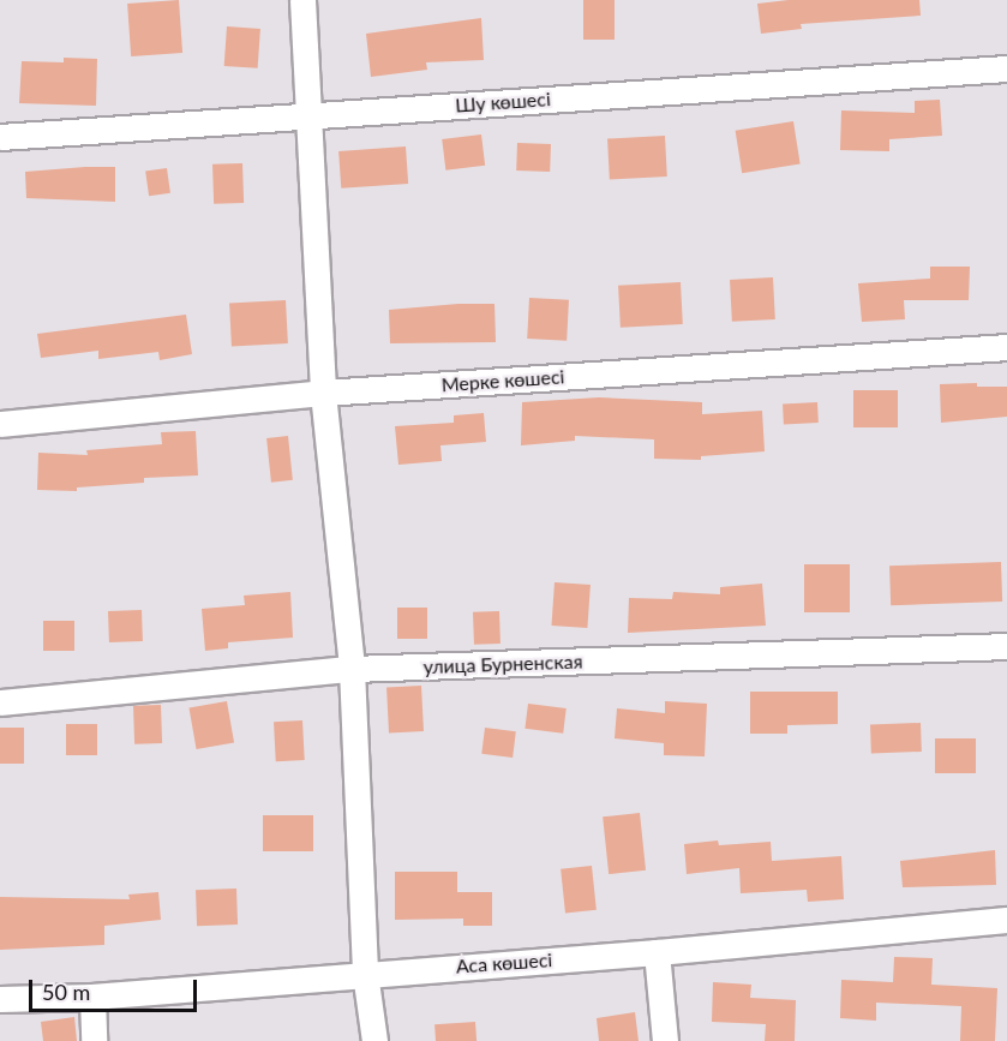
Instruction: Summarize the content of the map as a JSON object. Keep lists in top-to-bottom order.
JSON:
{
  "streets": {
    "street": [
      "Шу көшесі",
      "Мерке көшесі",
      "улица Бурненская",
      "Аса көшесі"
    ]
  },
  "scale_bar": "50 m"
}
